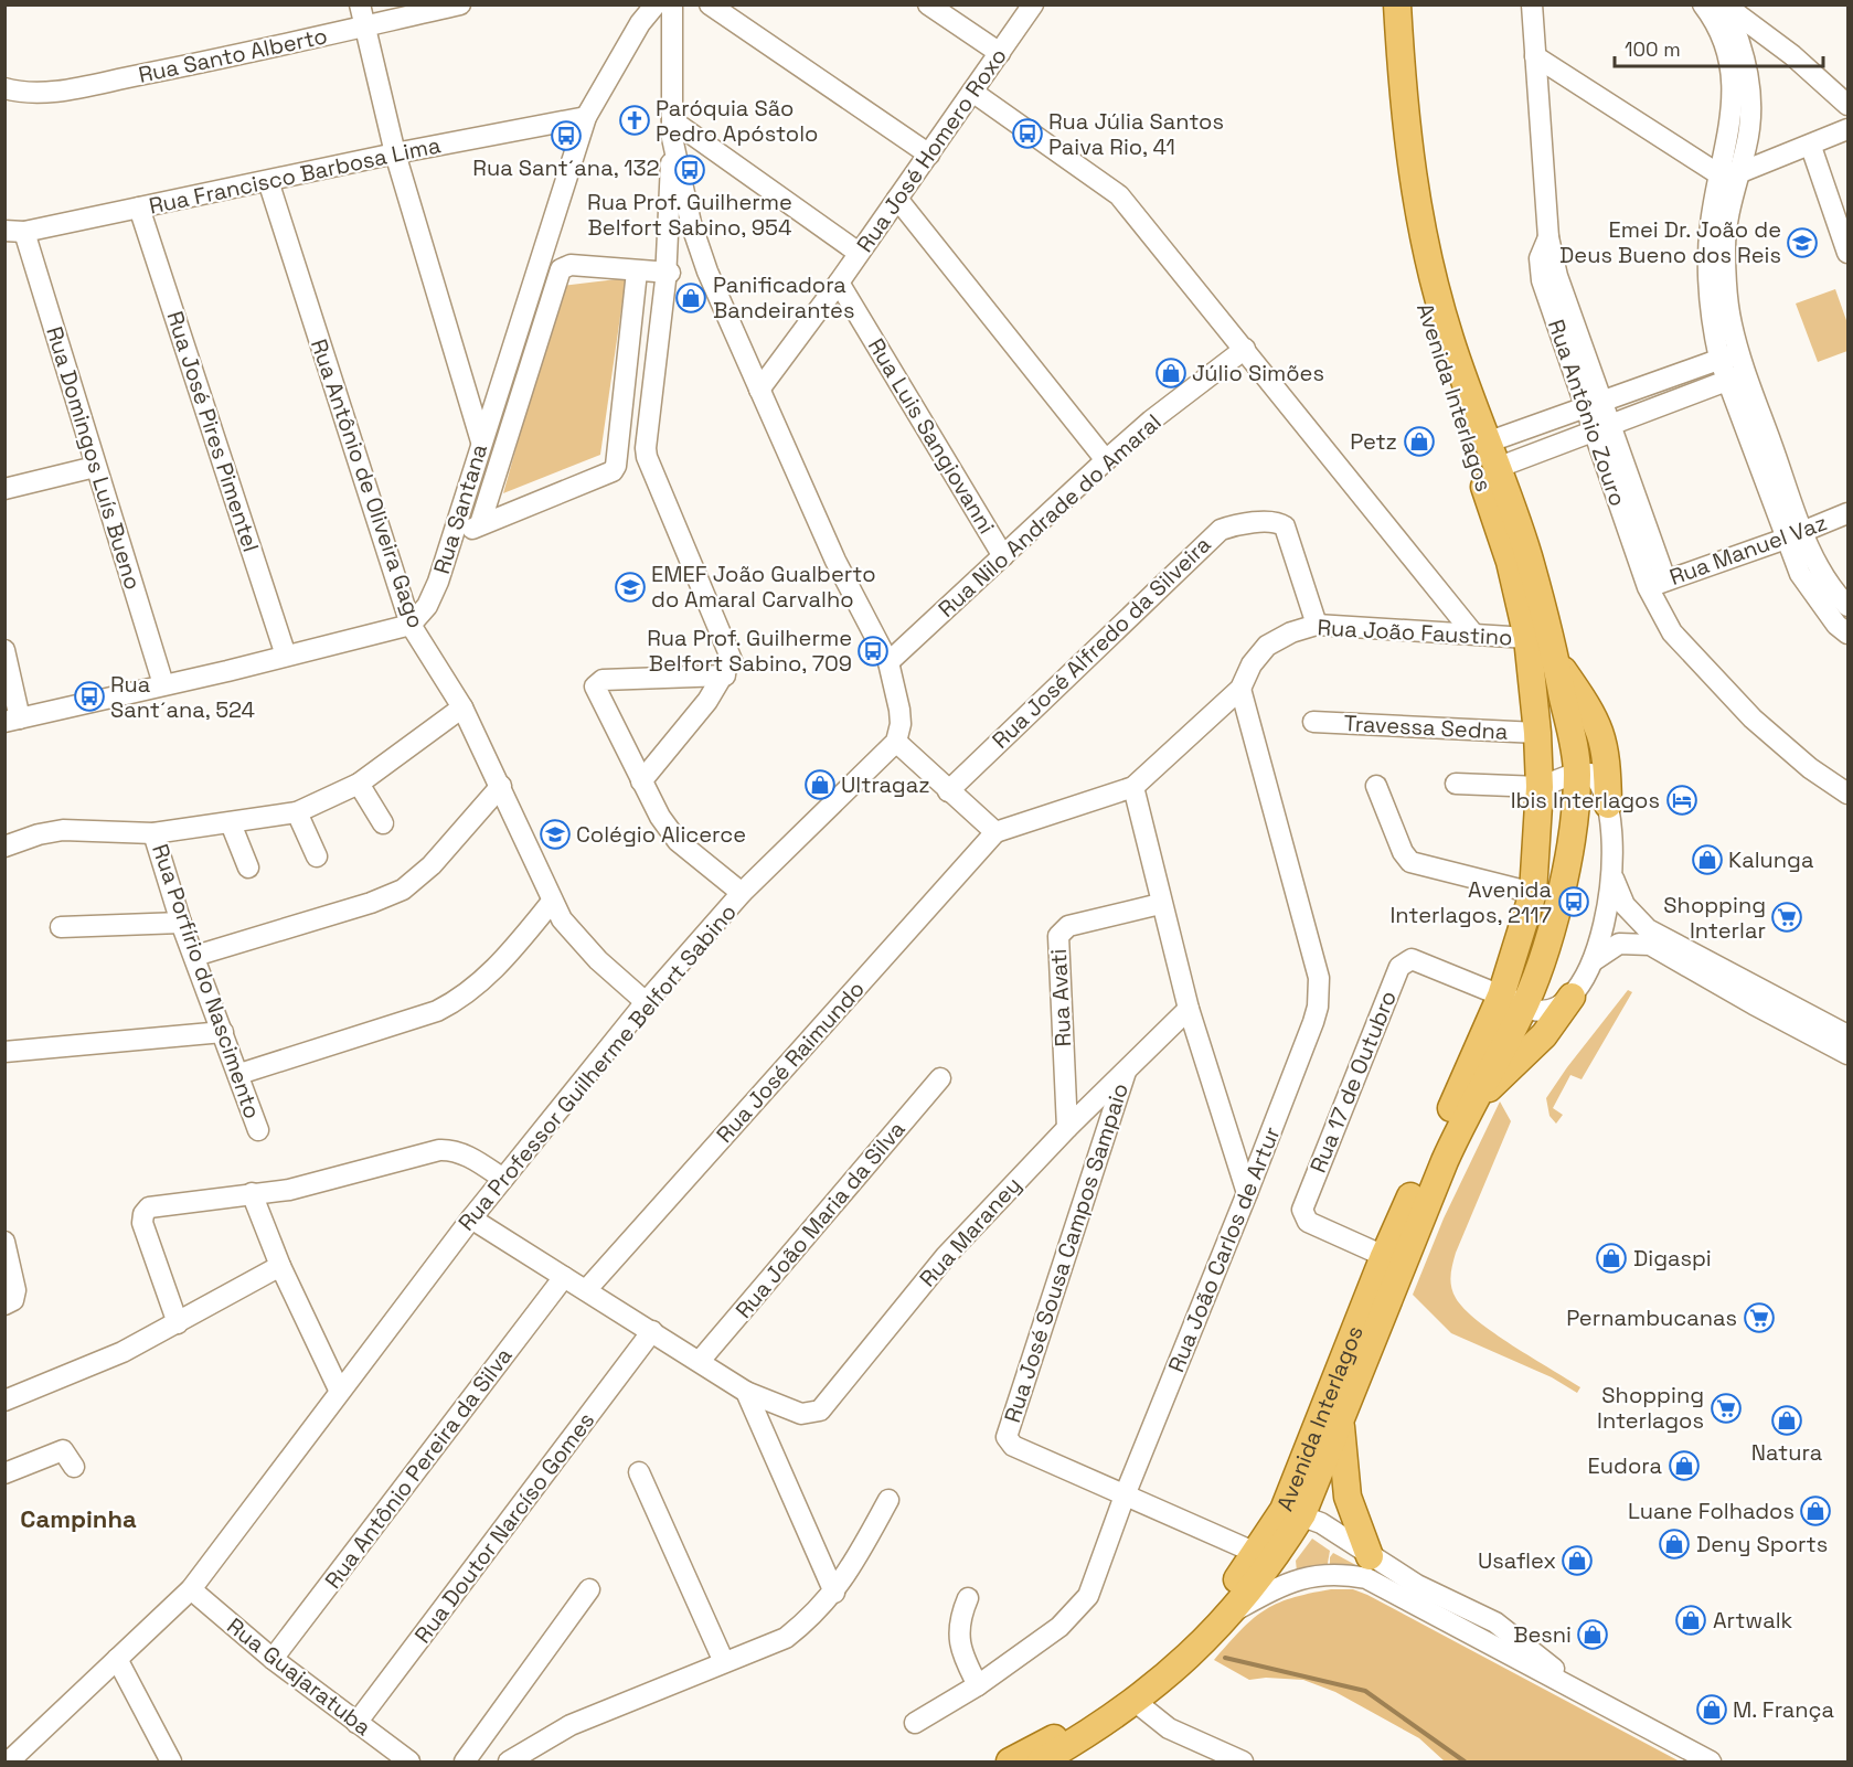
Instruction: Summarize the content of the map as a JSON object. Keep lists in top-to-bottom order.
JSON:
{
  "streets": {
    "main road": ["Avenida Interlagos"],
    "street": [
      "Rua Santo Alberto",
      "Rua José Homero Roxo",
      "Rua Francisco Barbosa Lima",
      "Rua Antônio Zouro",
      "Rua José Pires Pimentel",
      "Rua Luis Sangiovanni",
      "Rua Domingos Luís Bueno",
      "Rua Antônio de Oliveira Gago",
      "Rua Santana",
      "Rua Nilo Andrade do Amaral",
      "Rua Manuel Vaz",
      "Rua João Faustino",
      "Rua José Alfredo da Silveira",
      "Travessa Sedna",
      "Rua Porfírio do Nascimento",
      "Rua Avati",
      "Rua José Raimundo",
      "Rua Professor Guilherme Belfort Sabino",
      "Rua 17 de Outubro",
      "Rua João Maria da Silva",
      "Rua Maraney",
      "Rua João Carlos de Artur",
      "Rua José Sousa Campos Sampaio",
      "Rua Antônio Pereira da Silva",
      "Rua Doutor Narcíso Gomes",
      "Rua Guajaratuba"
    ]
  },
  "crossings": [
    ["Rua José Homero Roxo", "Rua Luis Sangiovanni"],
    ["Rua Francisco Barbosa Lima", "Rua José Pires Pimentel"],
    ["Rua Francisco Barbosa Lima", "Rua Domingos Luís Bueno"],
    ["Rua Francisco Barbosa Lima", "Rua Antônio de Oliveira Gago"],
    ["Rua Francisco Barbosa Lima", "Rua Santana"],
    ["Avenida Interlagos", "Rua João Faustino"],
    ["Avenida Interlagos", "Travessa Sedna"],
    ["Avenida Interlagos", "Rua 17 de Outubro"],
    ["Rua Antônio Zouro", "Rua Manuel Vaz"],
    ["Rua Luis Sangiovanni", "Rua Nilo Andrade do Amaral"],
    ["Rua Antônio de Oliveira Gago", "Rua Santana"],
    ["Rua Antônio de Oliveira Gago", "Rua Professor Guilherme Belfort Sabino"],
    ["Rua João Faustino", "Rua José Alfredo da Silveira"],
    ["Rua João Faustino", "Rua José Raimundo"],
    ["Rua João Faustino", "Rua João Carlos de Artur"],
    ["Rua Avati", "Rua Maraney"],
    ["Rua José Raimundo", "Rua Maraney"],
    ["Rua Professor Guilherme Belfort Sabino", "Rua Maraney"],
    ["Rua Professor Guilherme Belfort Sabino", "Rua Guajaratuba"],
    ["Rua João Maria da Silva", "Rua Maraney"],
    ["Rua Maraney", "Rua José Sousa Campos Sampaio"],
    ["Rua Maraney", "Rua Antônio Pereira da Silva"],
    ["Rua Maraney", "Rua Doutor Narcíso Gomes"],
    ["Rua João Carlos de Artur", "Rua José Sousa Campos Sampaio"],
    ["Rua Antônio Pereira da Silva", "Rua Guajaratuba"],
    ["Rua Doutor Narcíso Gomes", "Rua Guajaratuba"]
  ],
  "districts": ["Campinha"],
  "places": {
    "church": ["Paróquia São Pedro Apóstolo"],
    "bus stop": [
      "Rua Júlia Santos Paiva Rio, 41",
      "Rua Sant´ana, 132",
      "Rua Prof. Guilherme Belfort Sabino, 954",
      "Rua Prof. Guilherme Belfort Sabino, 709",
      "Rua Sant´ana, 524",
      "Avenida Interlagos, 2117"
    ],
    "school or university": ["Emei Dr. João de Deus Bueno dos Reis", "EMEF João Gualberto do Amaral Carvalho", "Colégio Alicerce"],
    "shop": [
      "Panificadora Bandeirantes",
      "Júlio Simões",
      "Petz",
      "Ultragaz",
      "Kalunga",
      "Digaspi",
      "Natura",
      "Eudora",
      "Luane Folhados",
      "Deny Sports",
      "Usaflex",
      "Artwalk",
      "Besni",
      "M. França"
    ],
    "hotel": ["Ibis Interlagos"],
    "supermarket": ["Shopping Interlar", "Pernambucanas", "Shopping Interlagos"]
  },
  "scale_bar": "100 m"
}
